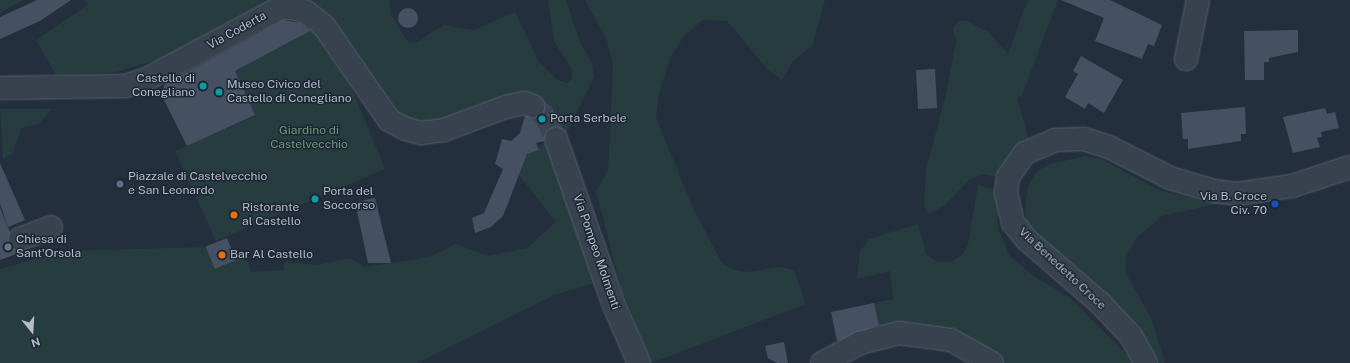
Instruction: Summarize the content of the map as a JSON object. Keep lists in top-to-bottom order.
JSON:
{
  "streets": {
    "street": ["Via Coderta", "Via Pompeo Molmenti", "Via Benedetto Croce"]
  },
  "parks": ["Giardino di Castelvecchio"],
  "places": [
    "Castello di Conegliano",
    "Museo Civico del Castello di Conegliano",
    "Porta Serbele",
    "Piazzale di Castelvecchio e San Leonardo",
    "Porta del Soccorso",
    "Via B. Croce Civ. 70",
    "Ristorante al Castello",
    "Chiesa di Sant'Orsola",
    "Bar Al Castello"
  ],
  "north": "bottom"
}
